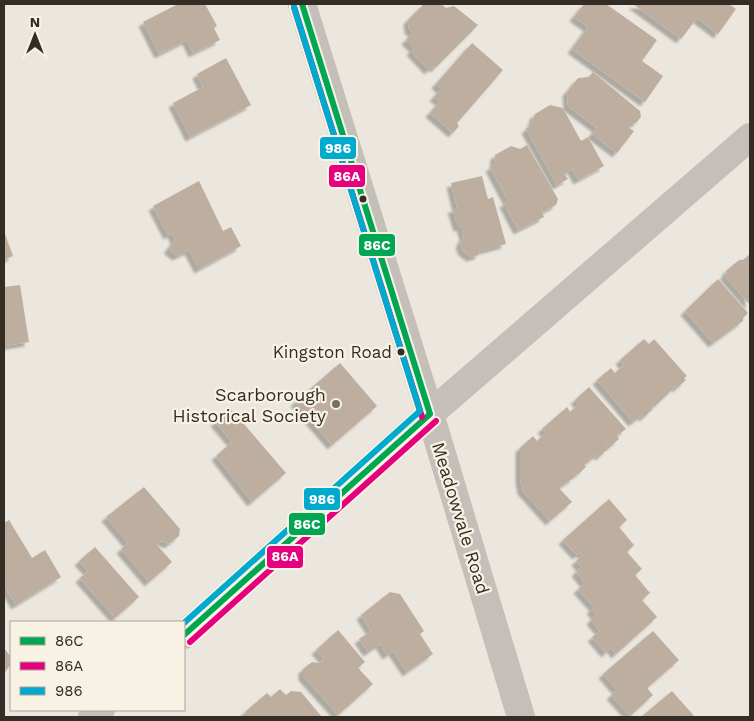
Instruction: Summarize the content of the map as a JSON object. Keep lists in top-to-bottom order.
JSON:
{
  "streets": {
    "street": ["Meadowvale Road"]
  },
  "places": ["Kingston Road", "Scarborough Historical Society"],
  "lines": ["transit line 86C", "transit line 86A", "transit line 986"],
  "legend": ["86C", "86A", "986"],
  "north": "top"
}
